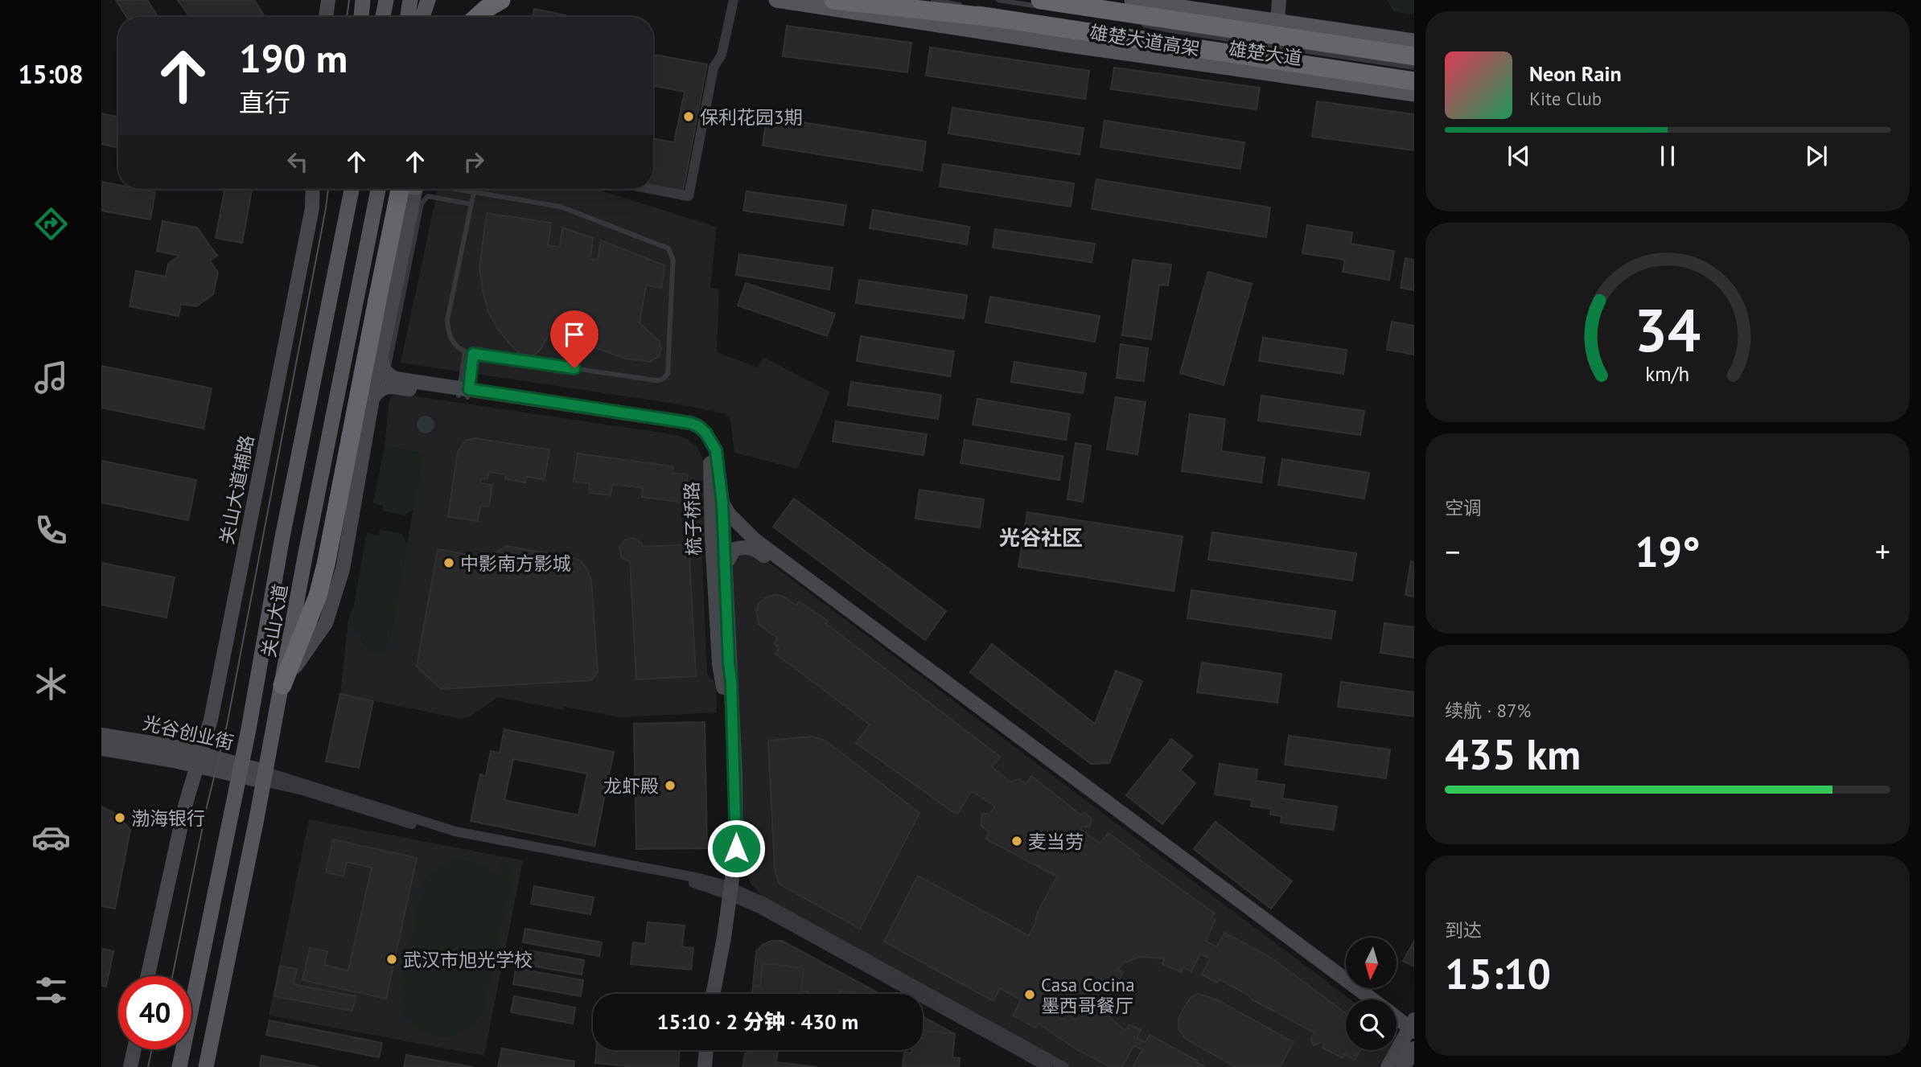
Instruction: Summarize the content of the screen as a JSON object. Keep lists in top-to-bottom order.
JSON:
{
  "streets": {
    "highway": ["雄楚大道高架"],
    "main road": ["雄楚大道", "关山大道"],
    "street": ["关山大道辅路", "梳子桥路", "光谷创业街"]
  },
  "crossings": [
    ["关山大道辅路", "光谷创业街"],
    ["关山大道", "光谷创业街"]
  ],
  "districts": ["光谷社区"],
  "places": [
    "保利花园3期",
    "中影南方影城",
    "龙虾殿",
    "渤海银行",
    "麦当劳",
    "武汉市旭光学校",
    "Casa Cocina 墨西哥餐厅"
  ],
  "north": "bottom",
  "page": {
    "tabs": "15:08",
    "turn": ["190 m", "直行"],
    "song": ["Neon Rain", "Kite Club"],
    "tile": [
      "空调",
      ["续航 · 87%", "435 km"],
      ["到达", "15:10"]
    ],
    "heat": ["−", "19°", "+"],
    "limit": "40",
    "trip": "15:10 · 2 分钟 · 430 m",
    "gauge": ["34", "km/h"]
  }
}
